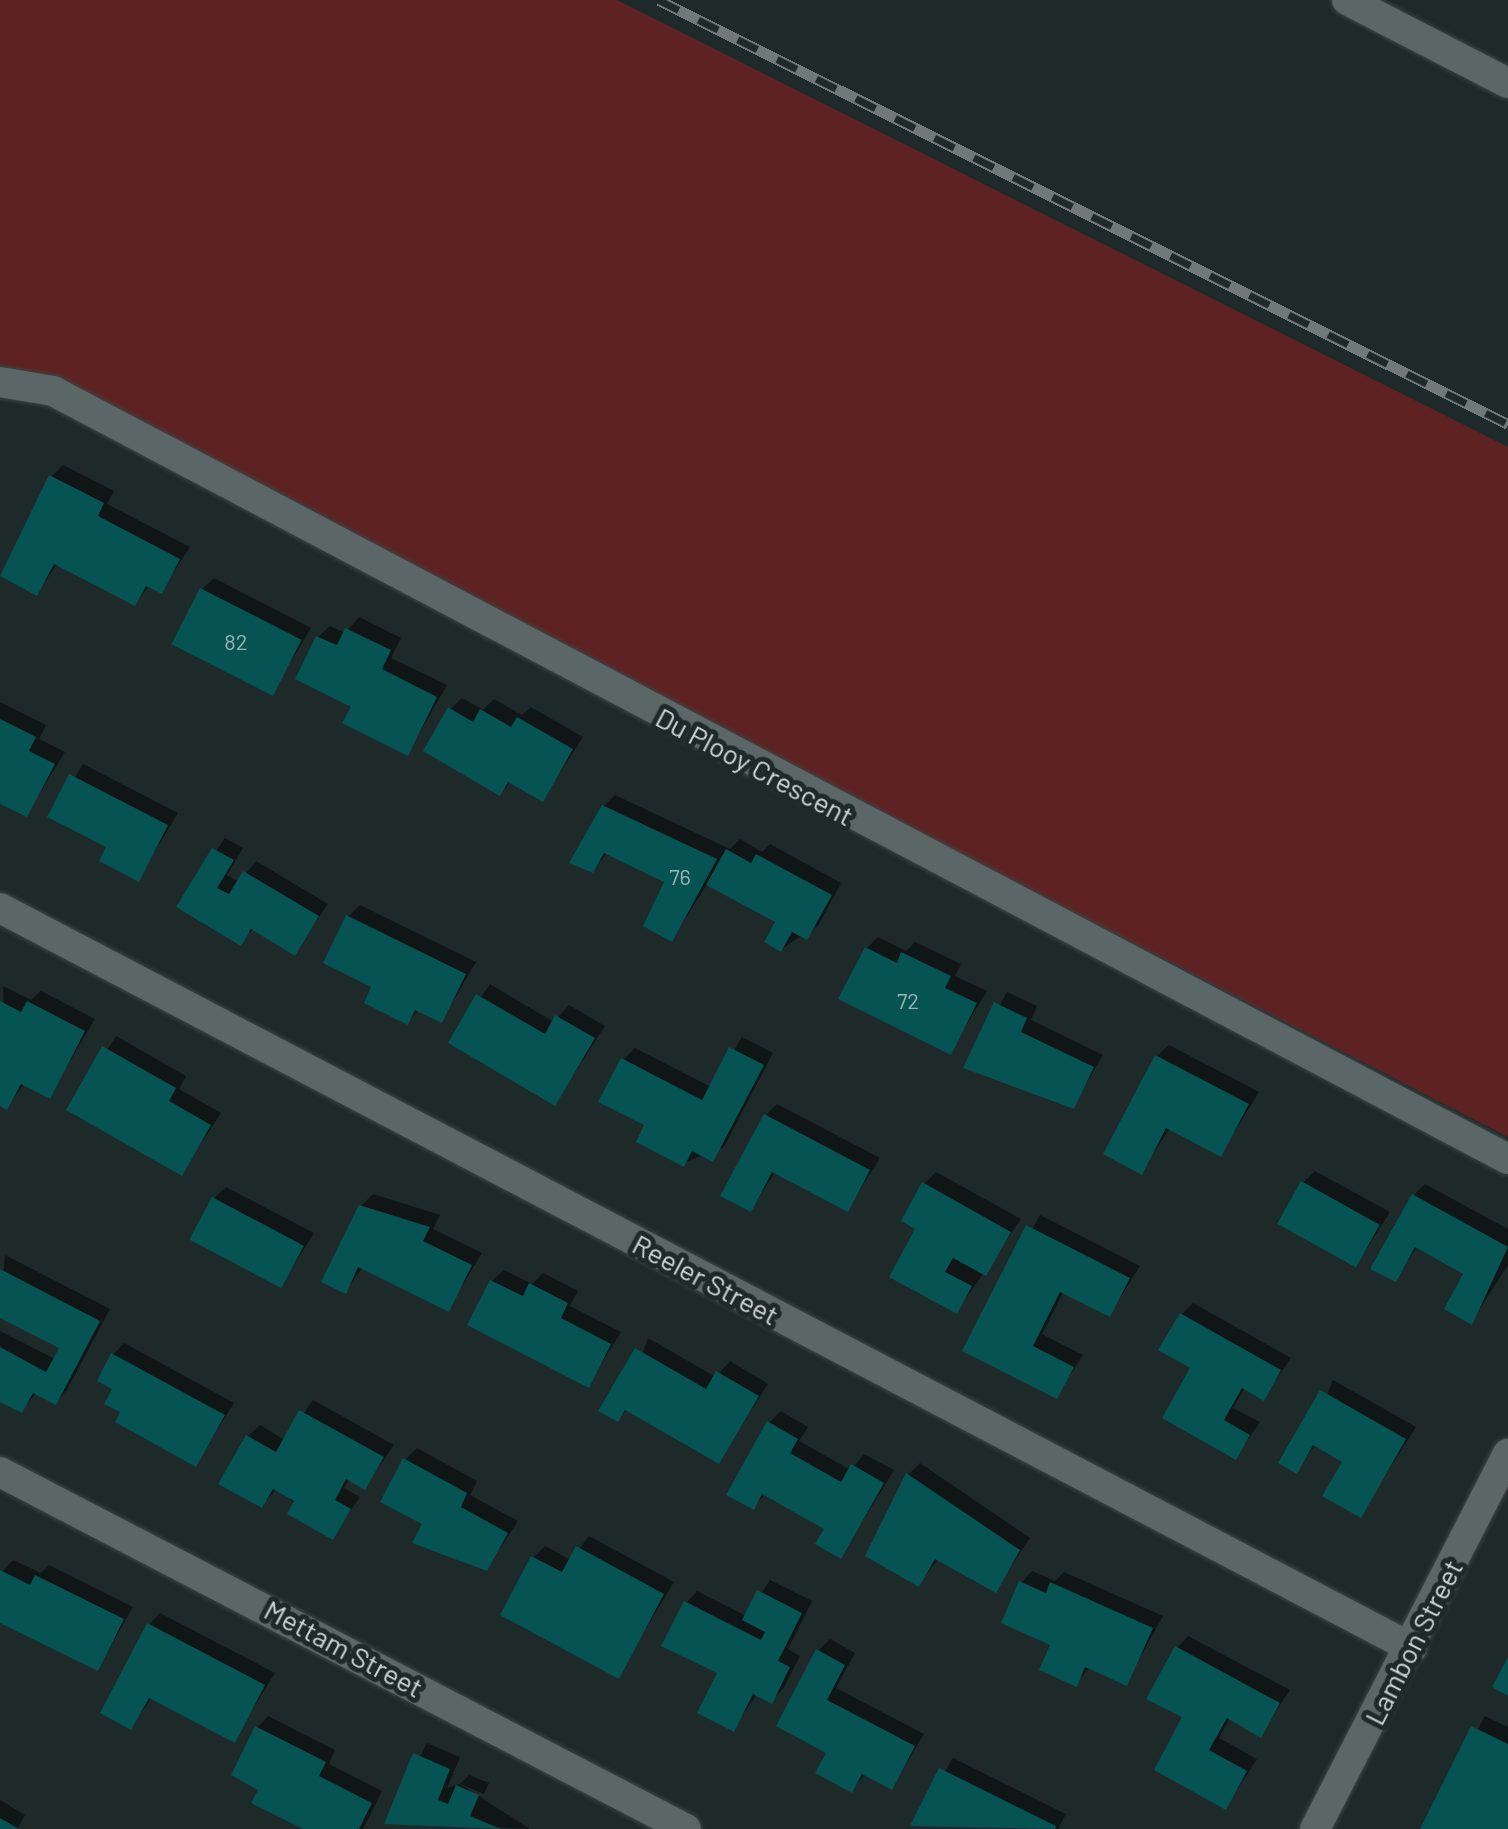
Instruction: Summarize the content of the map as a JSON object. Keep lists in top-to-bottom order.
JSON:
{
  "streets": {
    "street": [
      "Du Plooy Crescent",
      "Reeler Street",
      "Lambon Street",
      "Mettam Street"
    ]
  },
  "crossings": [
    ["Reeler Street", "Lambon Street"]
  ],
  "house_numbers": ["82", "76", "72"]
}
